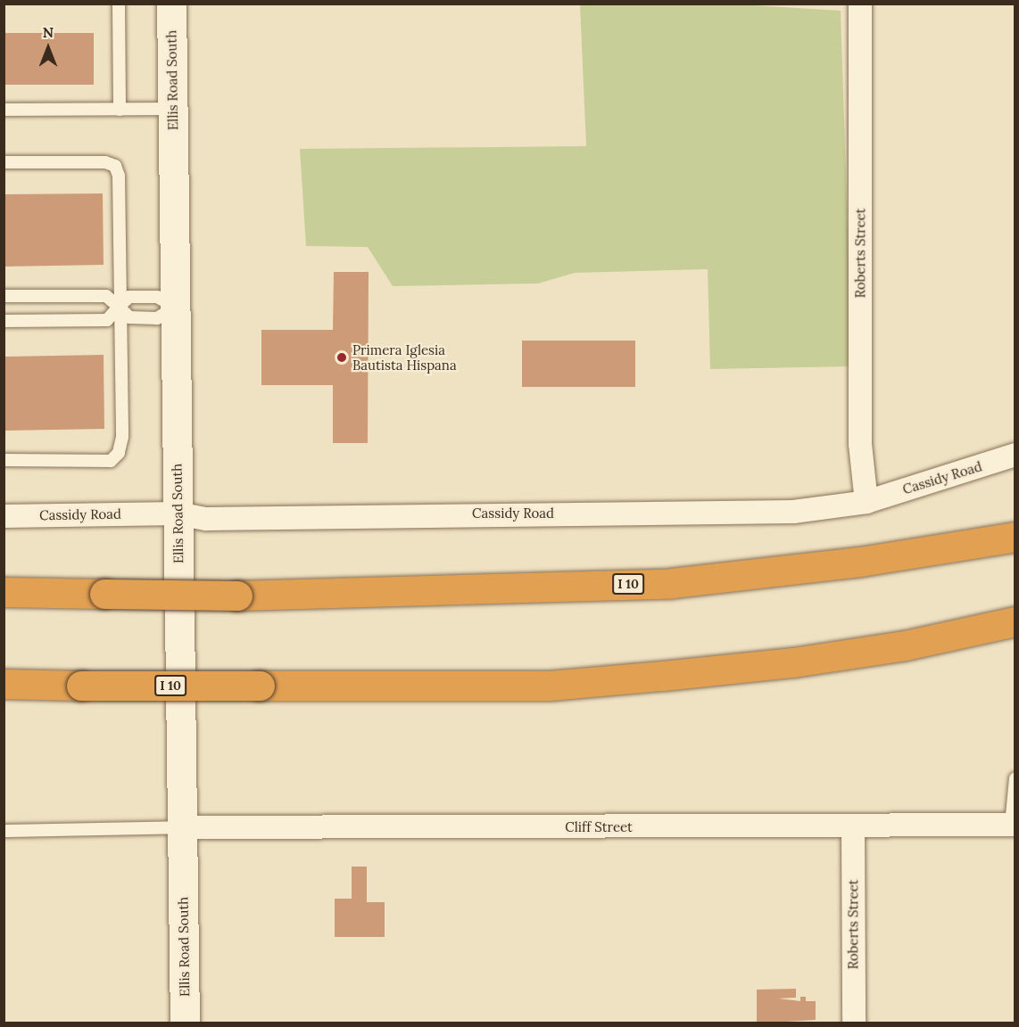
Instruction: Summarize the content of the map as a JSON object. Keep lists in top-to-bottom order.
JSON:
{
  "streets": {
    "highway": ["I 10"],
    "street": [
      "Ellis Road South",
      "Roberts Street",
      "Cassidy Road",
      "Cliff Street"
    ]
  },
  "crossings": [
    ["Ellis Road South", "Cassidy Road"],
    ["Ellis Road South", "Cliff Street"],
    ["Roberts Street", "Cassidy Road"],
    ["Roberts Street", "Cliff Street"]
  ],
  "places": ["Primera Iglesia Bautista Hispana"],
  "north": "top"
}
